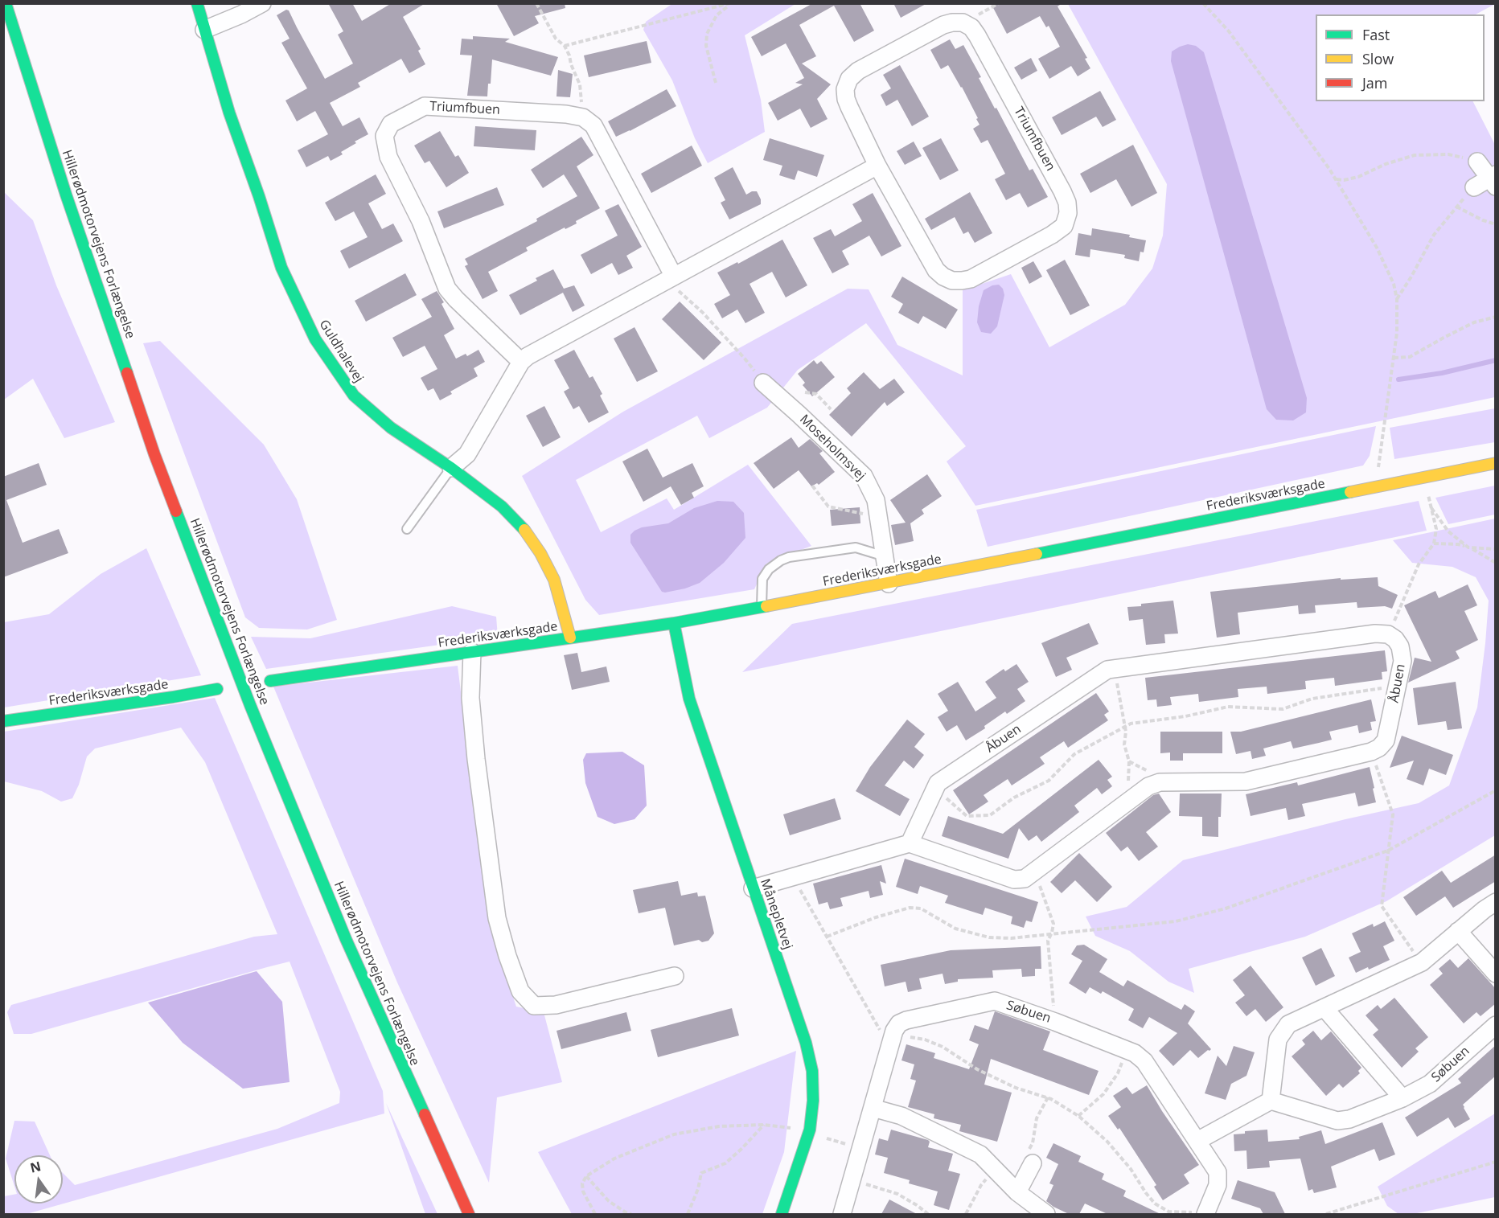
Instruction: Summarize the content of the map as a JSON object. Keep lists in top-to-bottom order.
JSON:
{
  "streets": {
    "main road": [
      "Hillerødmotorvejens Forlængelse",
      "Guldhalevej",
      "Frederiksværksgade",
      "Månepletvej"
    ],
    "street": [
      "Triumfbuen",
      "Moseholmsvej",
      "Åbuen",
      "Søbuen"
    ]
  },
  "crossings": [
    ["Guldhalevej", "Frederiksværksgade"],
    ["Moseholmsvej", "Frederiksværksgade"],
    ["Frederiksværksgade", "Månepletvej"]
  ],
  "legend": ["Fast", "Slow", "Jam"],
  "north": "top"
}
